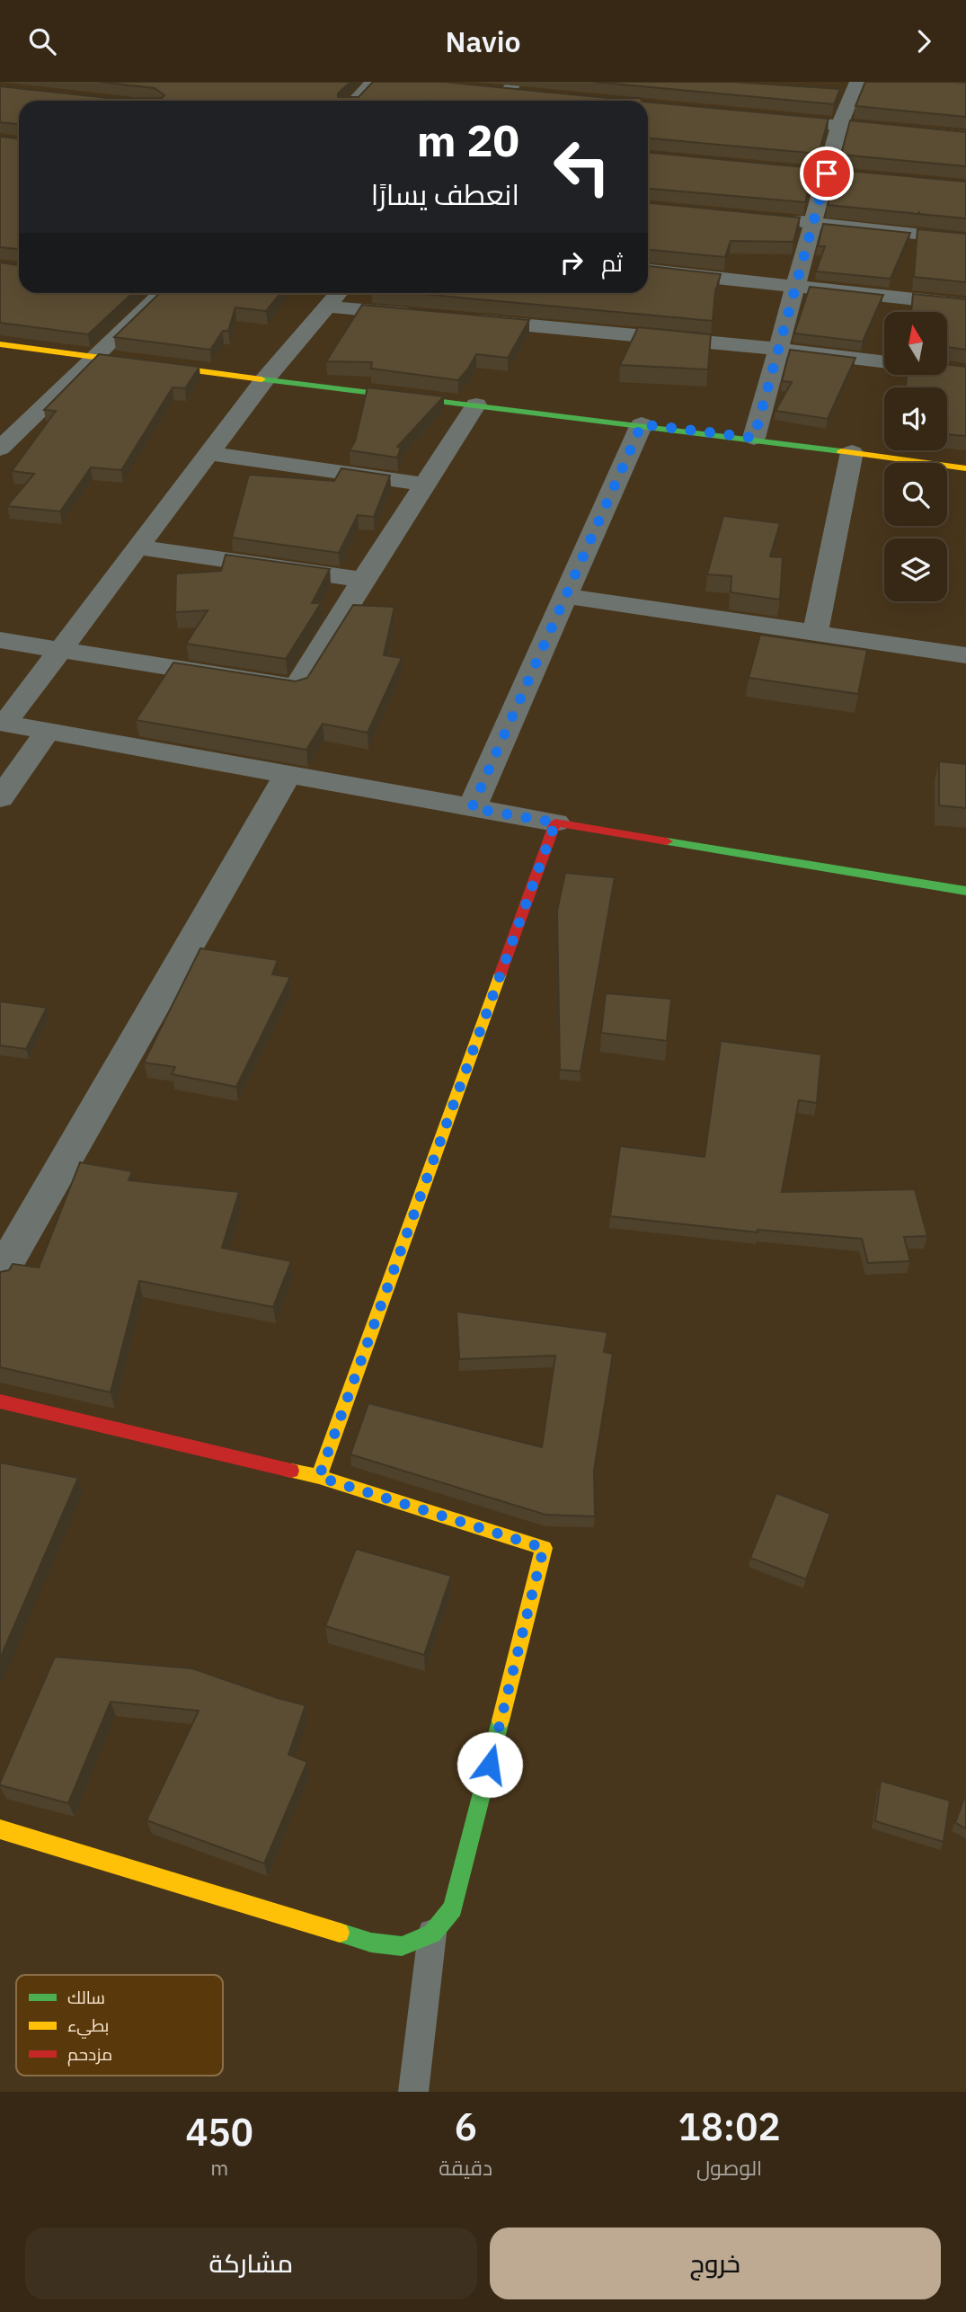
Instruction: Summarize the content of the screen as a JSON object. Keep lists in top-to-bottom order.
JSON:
{
  "legend": ["سالك", "بطيء", "مزدحم"],
  "north": "top",
  "page": {
    "header": "Navio",
    "turn": ["20 m", "انعطف يسارًا"],
    "then": "ثم",
    "eta": [
      "18:02",
      "الوصول",
      "6",
      "دقيقة",
      "450",
      "m"
    ],
    "buttons": ["خروج", "مشاركة"]
  }
}
